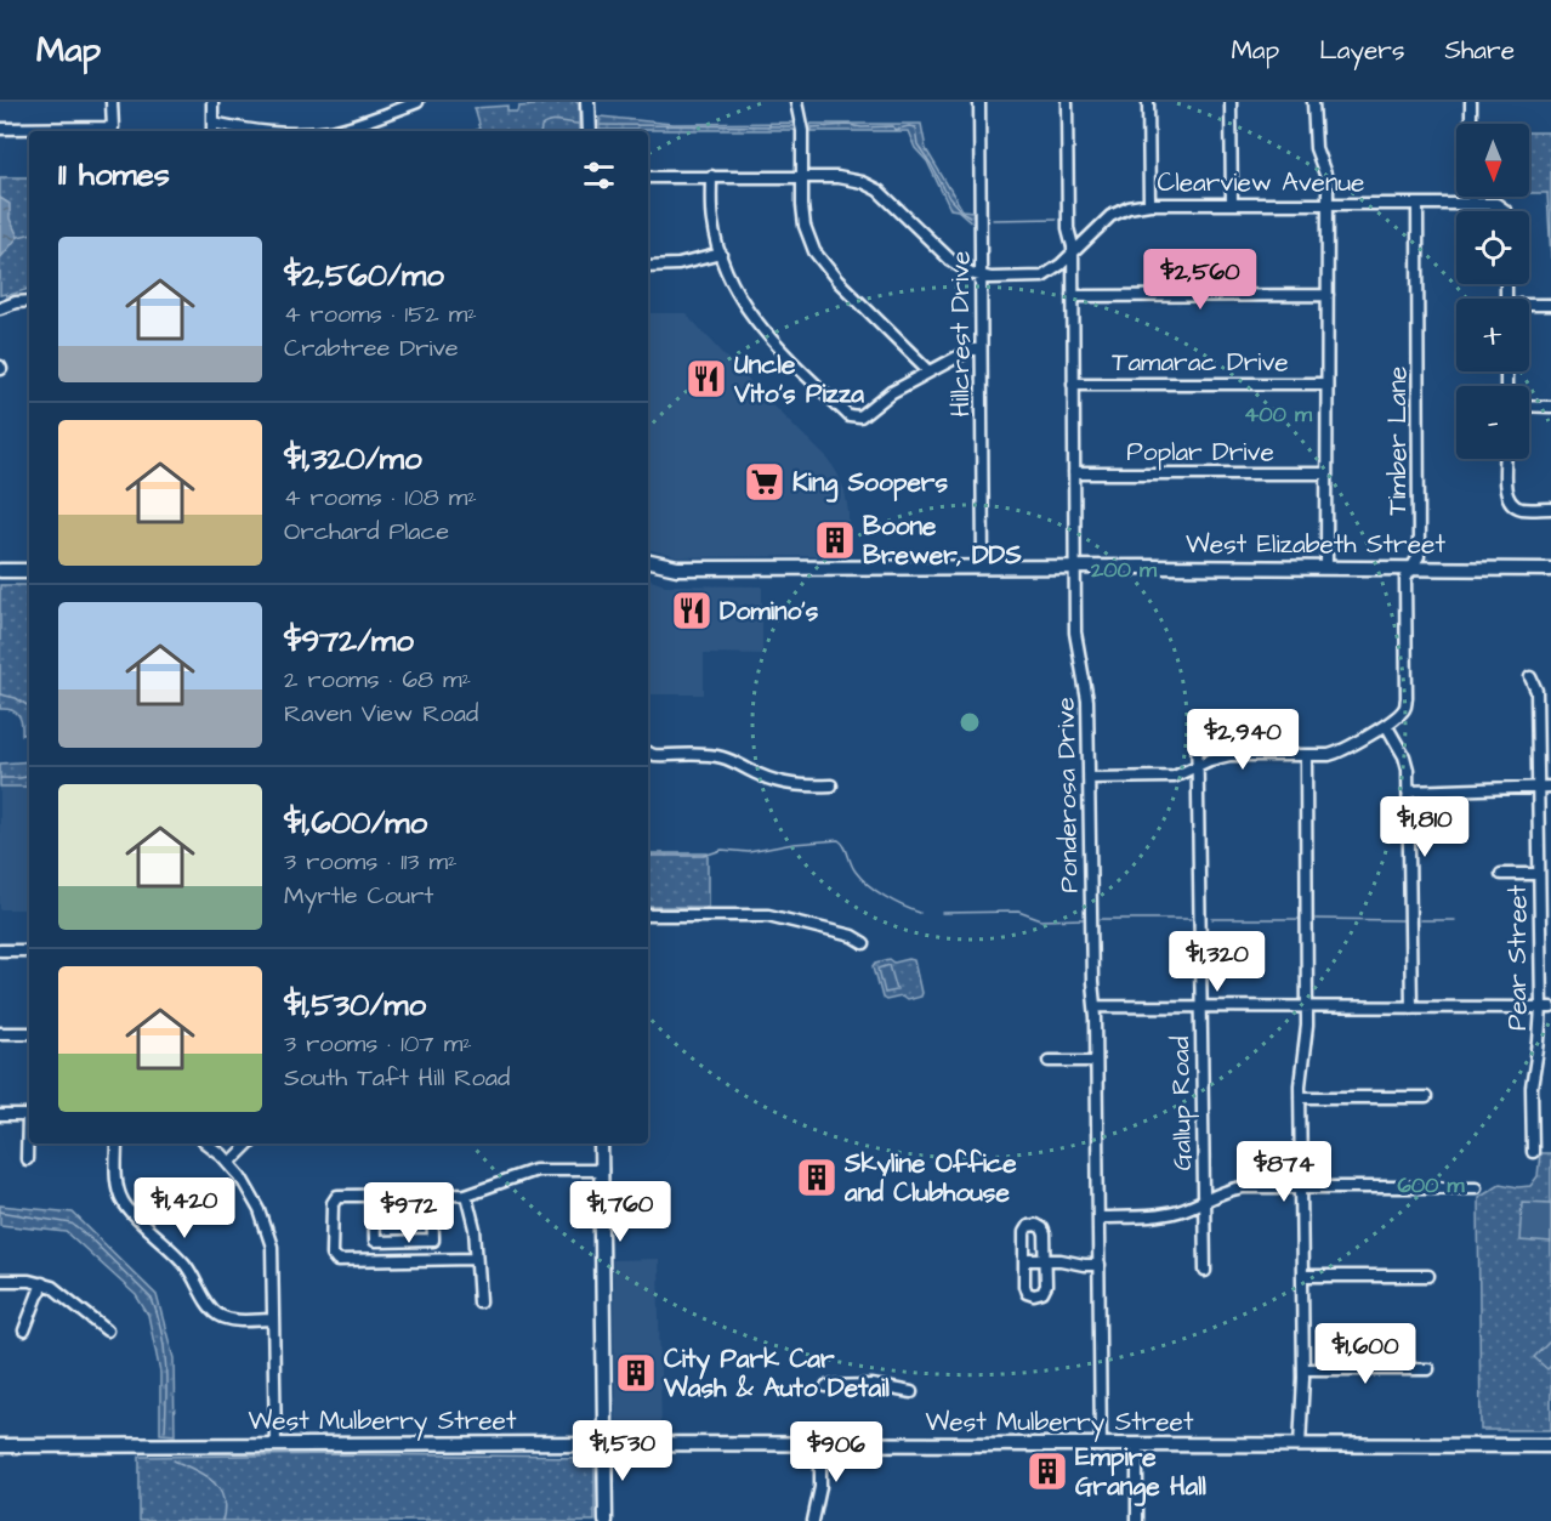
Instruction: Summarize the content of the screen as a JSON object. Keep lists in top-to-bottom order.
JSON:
{
  "streets": {
    "main road": ["West Elizabeth Street", "West Mulberry Street"],
    "street": [
      "Clearview Avenue",
      "Hillcrest Drive",
      "Tamarac Drive",
      "Timber Lane",
      "Poplar Drive",
      "Ponderosa Drive",
      "Pear Street",
      "Gallup Road"
    ]
  },
  "crossings": [
    ["Clearview Avenue", "Hillcrest Drive"],
    ["Clearview Avenue", "Timber Lane"],
    ["Clearview Avenue", "Ponderosa Drive"],
    ["Hillcrest Drive", "West Elizabeth Street"],
    ["Tamarac Drive", "Ponderosa Drive"],
    ["Timber Lane", "West Elizabeth Street"],
    ["Poplar Drive", "Ponderosa Drive"],
    ["West Elizabeth Street", "Ponderosa Drive"],
    ["Ponderosa Drive", "West Mulberry Street"]
  ],
  "places": {
    "restaurant": ["Uncle Vito's Pizza", "Domino's"],
    "supermarket": ["King Soopers"],
    "building": [
      "Boone Brewer, DDS",
      "Skyline Office and Clubhouse",
      "City Park Car Wash & Auto Detail",
      "Empire Grange Hall"
    ]
  },
  "north": "bottom",
  "page": {
    "header": "Map",
    "nav": ["Map", "Layers", "Share"],
    "map_buttons": ["+", "−"],
    "heading": "11 homes",
    "list": [
      {
        "name": "$2,560/mo",
        "note": "4 rooms · 152 m² · Crabtree Drive"
      },
      {
        "name": "$1,320/mo",
        "note": "4 rooms · 108 m² · Orchard Place"
      },
      {
        "name": "$972/mo",
        "note": "2 rooms · 68 m² · Raven View Road"
      },
      {
        "name": "$1,600/mo",
        "note": "3 rooms · 113 m² · Myrtle Court"
      },
      {
        "name": "$1,530/mo",
        "note": "3 rooms · 107 m² · South Taft Hill Road"
      }
    ],
    "price": [
      "$2,560",
      "$2,940",
      "$1,810",
      "$1,320",
      "$874",
      "$1,420",
      "$1,760",
      "$972",
      "$1,600",
      "$1,530",
      "$906"
    ]
  },
  "rings": ["400 m", "200 m", "600 m"]
}
